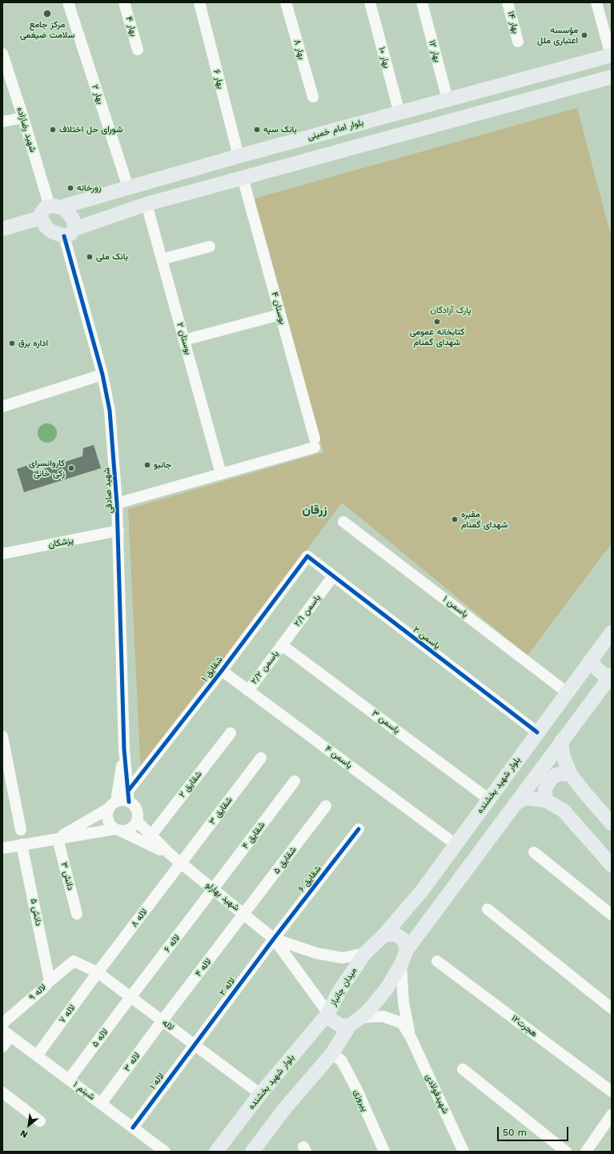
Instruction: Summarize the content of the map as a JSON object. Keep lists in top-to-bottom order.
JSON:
{
  "streets": {
    "main road": ["بلوار امام خمینی", "بلوار شهید بخشنده", "میدان جانباز"],
    "street": [
      "بهار ۱۴",
      "بهار ۴",
      "بهار ۸",
      "بهار ۱۲",
      "بهار ۱۰",
      "بهار ۶",
      "بهار ۲",
      "شهید رضازاده",
      "بوستان ۴",
      "بوستان ۲",
      "شهید صادقی",
      "پزشکان",
      "یاسمن ۱",
      "یاسمن ۲/۱",
      "یاسمن ۲",
      "یاسمن ۲/۲",
      "شقایق ۱",
      "یاسمن ۳",
      "یاسمن ۴",
      "شقایق ۲",
      "شقایق ۳",
      "شقایق ۴",
      "شقایق ۵",
      "دانش ۳",
      "شقایق ۶",
      "شهید بهارلو",
      "دانش ۵",
      "لاله ۸",
      "لاله ۶",
      "لاله ۴",
      "لاله ۲",
      "لاله ۹",
      "لاله ۷",
      "لاله",
      "هجرت۱۲",
      "لاله ۵",
      "لاله ۳",
      "لاله ۱",
      "شبنم ۱",
      "شهیدفولادی",
      "پیروزی"
    ]
  },
  "crossings": [
    ["بهار ۱۲", "بلوار امام خمینی"],
    ["بهار ۱۰", "بلوار امام خمینی"],
    ["بهار ۶", "بلوار امام خمینی"],
    ["بهار ۲", "بلوار امام خمینی"],
    ["شهید رضازاده", "بلوار امام خمینی"],
    ["شهید رضازاده", "شهید صادقی"],
    ["بلوار امام خمینی", "شهید صادقی"],
    ["بوستان ۴", "بوستان ۲"],
    ["شهید صادقی", "پزشکان"],
    ["یاسمن ۱", "بلوار شهید بخشنده"],
    ["یاسمن ۲/۱", "یاسمن ۲"],
    ["یاسمن ۲/۱", "یاسمن ۲/۲"],
    ["یاسمن ۲/۱", "یاسمن ۳"],
    ["یاسمن ۲", "شقایق ۱"],
    ["یاسمن ۲", "بلوار شهید بخشنده"],
    ["یاسمن ۲/۲", "یاسمن ۳"],
    ["یاسمن ۲/۲", "یاسمن ۴"],
    ["شقایق ۱", "یاسمن ۴"],
    ["یاسمن ۳", "بلوار شهید بخشنده"],
    ["یاسمن ۴", "بلوار شهید بخشنده"],
    ["بلوار شهید بخشنده", "میدان جانباز"],
    ["بلوار شهید بخشنده", "لاله"],
    ["شقایق ۳", "شهید بهارلو"],
    ["شقایق ۳", "لاله ۸"],
    ["شقایق ۴", "شهید بهارلو"],
    ["شقایق ۴", "لاله ۶"],
    ["شقایق ۵", "شهید بهارلو"],
    ["شقایق ۵", "لاله ۴"],
    ["شقایق ۶", "شهید بهارلو"],
    ["شقایق ۶", "لاله ۲"],
    ["شهید بهارلو", "لاله ۸"],
    ["شهید بهارلو", "لاله ۶"],
    ["شهید بهارلو", "لاله ۴"],
    ["شهید بهارلو", "لاله ۲"],
    ["دانش ۵", "لاله ۹"],
    ["لاله ۸", "لاله ۷"],
    ["لاله ۸", "لاله"],
    ["لاله ۶", "لاله"],
    ["لاله ۶", "لاله ۵"],
    ["لاله ۴", "لاله"],
    ["لاله ۴", "لاله ۳"],
    ["لاله ۲", "لاله"],
    ["لاله ۲", "لاله ۱"],
    ["لاله ۹", "لاله"],
    ["لاله ۷", "لاله"],
    ["لاله ۷", "شبنم ۱"],
    ["لاله", "لاله ۵"],
    ["لاله", "لاله ۳"],
    ["لاله", "لاله ۱"],
    ["لاله ۵", "شبنم ۱"],
    ["لاله ۳", "شبنم ۱"],
    ["لاله ۱", "شبنم ۱"]
  ],
  "districts": ["زرقان"],
  "parks": ["پارک آزادگان"],
  "places": [
    "مرکز جامع سلامت ضیغمی",
    "مؤسسه اعتباری ملل",
    "شورای حل اختلاف",
    "بانک سپه",
    "زورخانه",
    "بانک ملی",
    "کتابخانه عمومی شهدای گمنام",
    "اداره برق",
    "جانبو",
    "کاروانسرای زکی خانی",
    "مقبره شهدای گمنام"
  ],
  "scale_bar": "50 m",
  "north": "bottom left"
}
